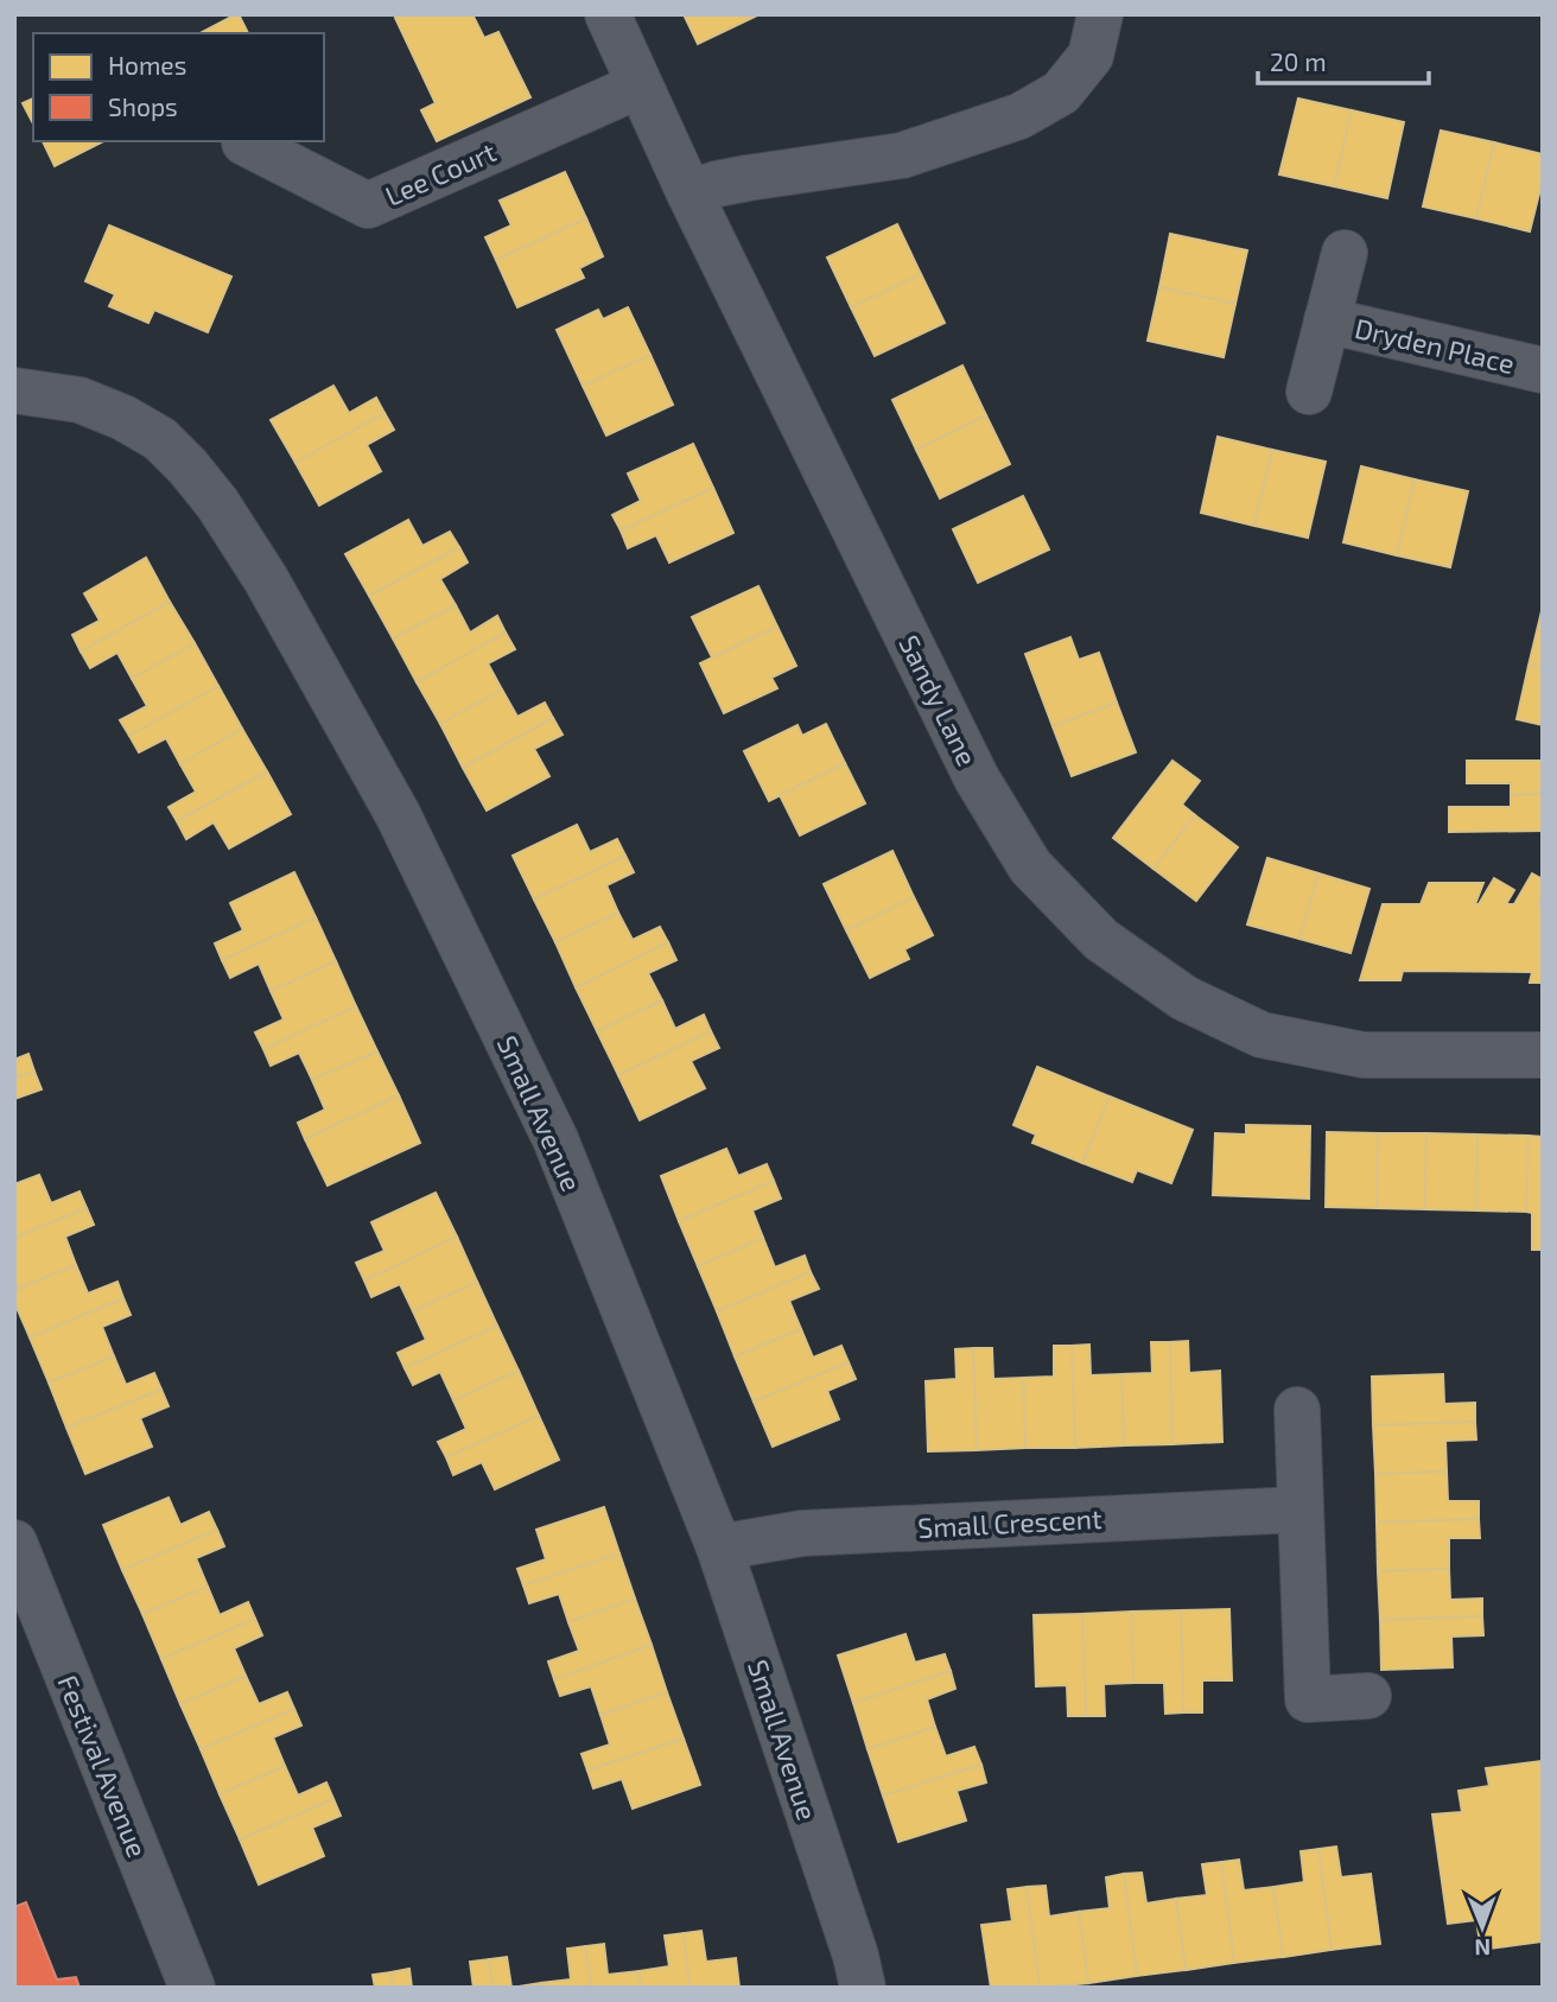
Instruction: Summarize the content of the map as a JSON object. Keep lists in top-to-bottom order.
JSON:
{
  "streets": {
    "street": [
      "Lee Court",
      "Dryden Place",
      "Sandy Lane",
      "Small Avenue",
      "Small Crescent",
      "Festival Avenue"
    ]
  },
  "crossings": [
    ["Lee Court", "Sandy Lane"],
    ["Small Avenue", "Small Crescent"]
  ],
  "legend": ["Homes", "Shops"],
  "scale_bar": "20 m",
  "north": "bottom"
}
